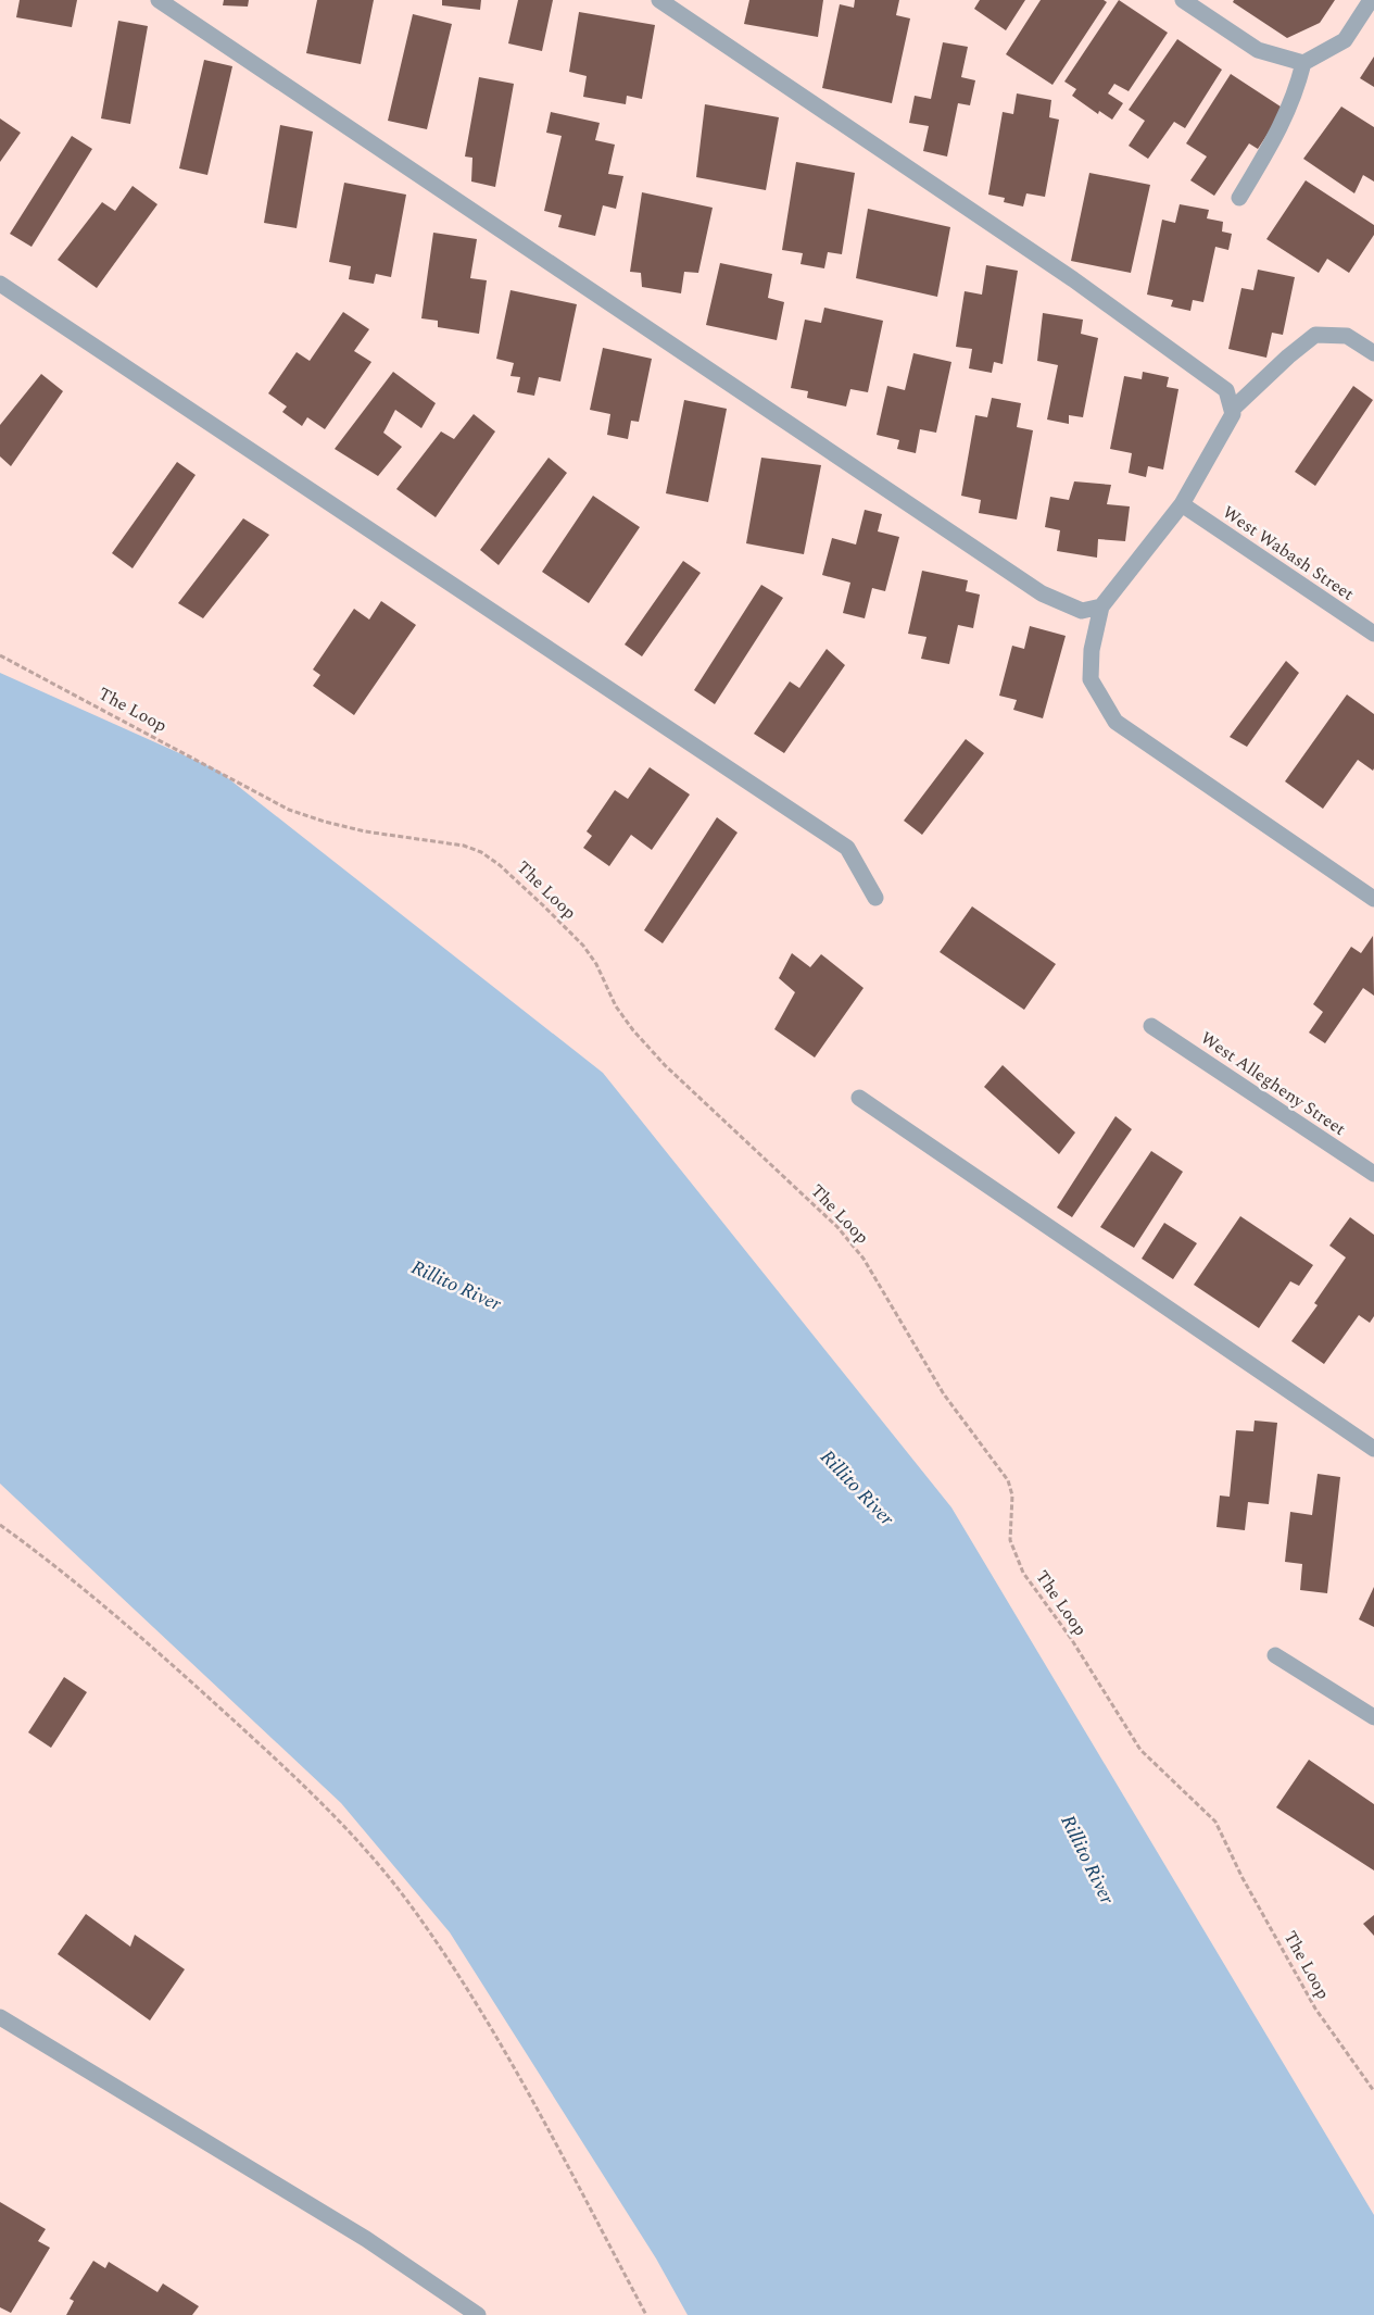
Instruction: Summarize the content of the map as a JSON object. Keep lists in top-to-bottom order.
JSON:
{
  "streets": {
    "street": ["West Wabash Street", "West Allegheny Street"],
    "path": ["The Loop"]
  },
  "water": ["Rillito River"]
}
